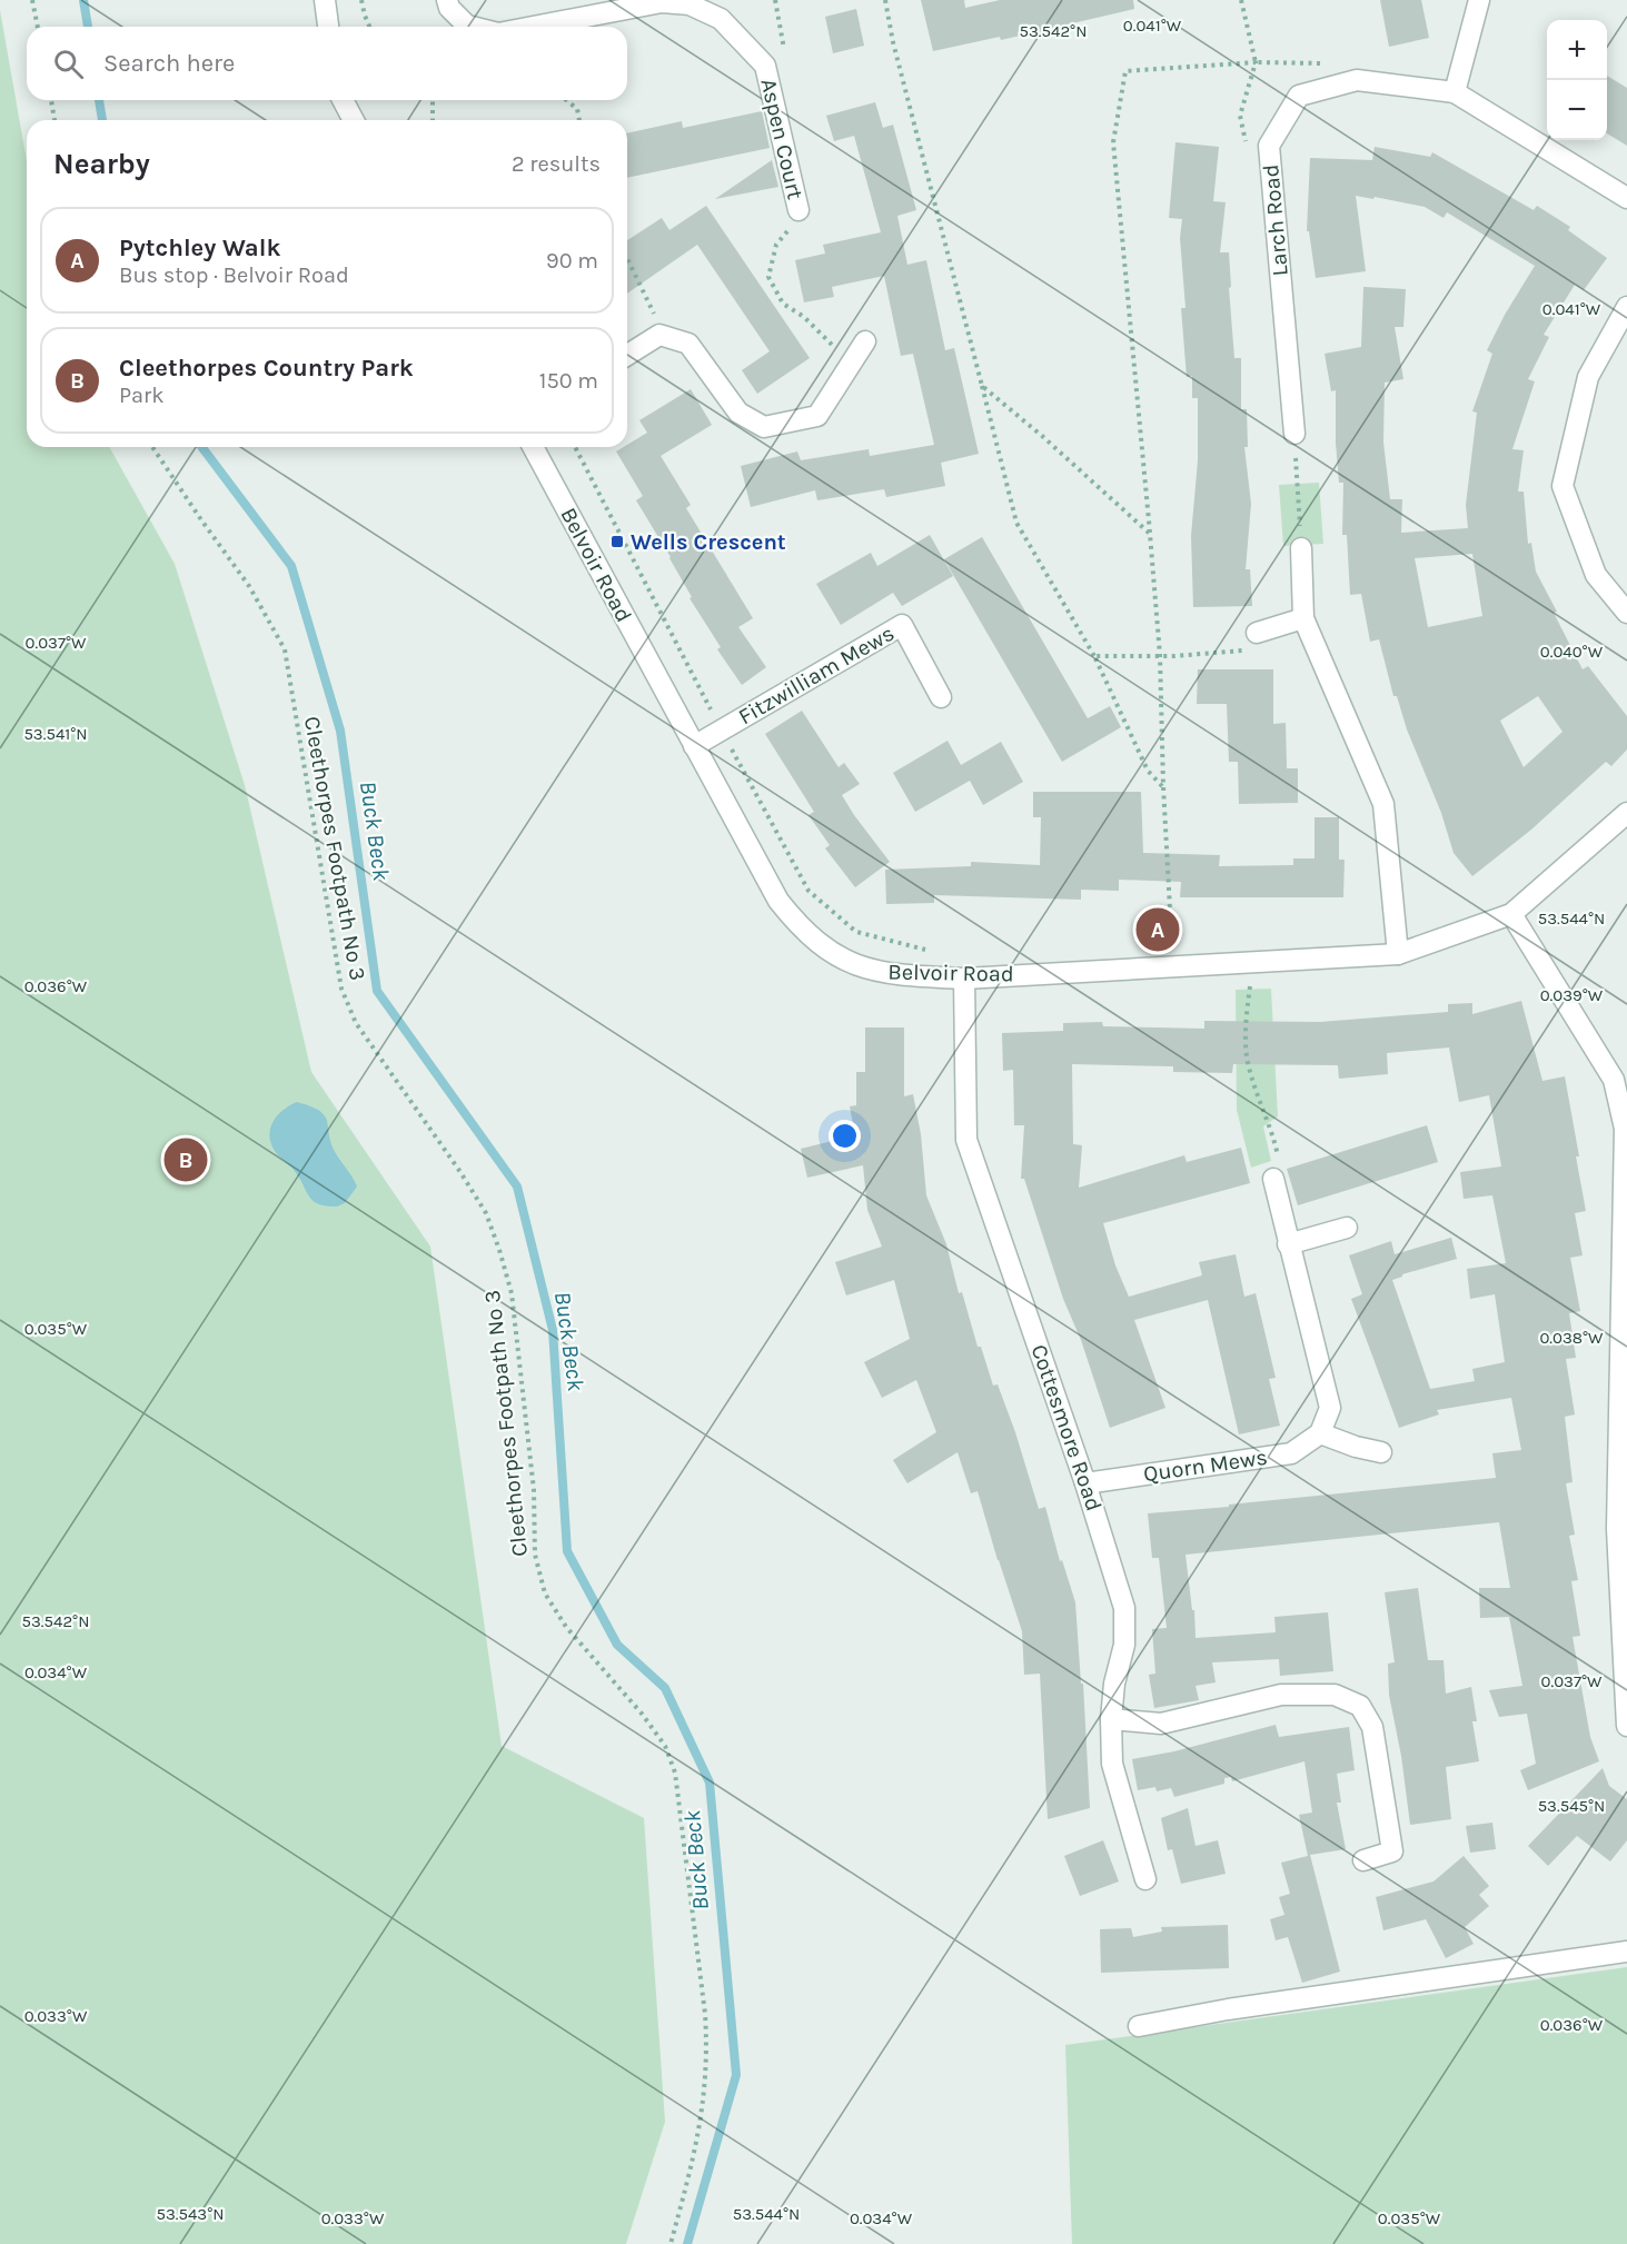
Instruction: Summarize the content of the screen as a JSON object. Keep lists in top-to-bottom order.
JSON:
{
  "streets": {
    "street": [
      "Aspen Court",
      "Larch Road",
      "Belvoir Road",
      "Fitzwilliam Mews",
      "Cottesmore Road",
      "Quorn Mews"
    ],
    "path": ["Cleethorpes Footpath No 3"]
  },
  "crossings": [
    ["Belvoir Road", "Fitzwilliam Mews"],
    ["Belvoir Road", "Cottesmore Road"],
    ["Cottesmore Road", "Quorn Mews"]
  ],
  "water": ["Buck Beck"],
  "places": {
    "transit": ["Wells Crescent"]
  },
  "page": {
    "map_buttons": ["+", "−"],
    "search": "Search here",
    "heading": ["Nearby", "2 results"],
    "list": [
      {
        "mark": "A",
        "name": "Pytchley Walk",
        "note": "Bus stop · Belvoir Road",
        "value": "90 m"
      },
      {
        "mark": "B",
        "name": "Cleethorpes Country Park",
        "note": "Park",
        "value": "150 m"
      }
    ],
    "pins": ["A", "B"]
  },
  "coordinates": [
    "0.041°W",
    "53.542°N",
    "0.037°W",
    "0.040°W",
    "53.541°N",
    "53.544°N",
    "0.036°W",
    "0.039°W",
    "0.035°W",
    "0.038°W",
    "0.034°W",
    "53.545°N",
    "0.033°W",
    "53.543°N"
  ]
}
